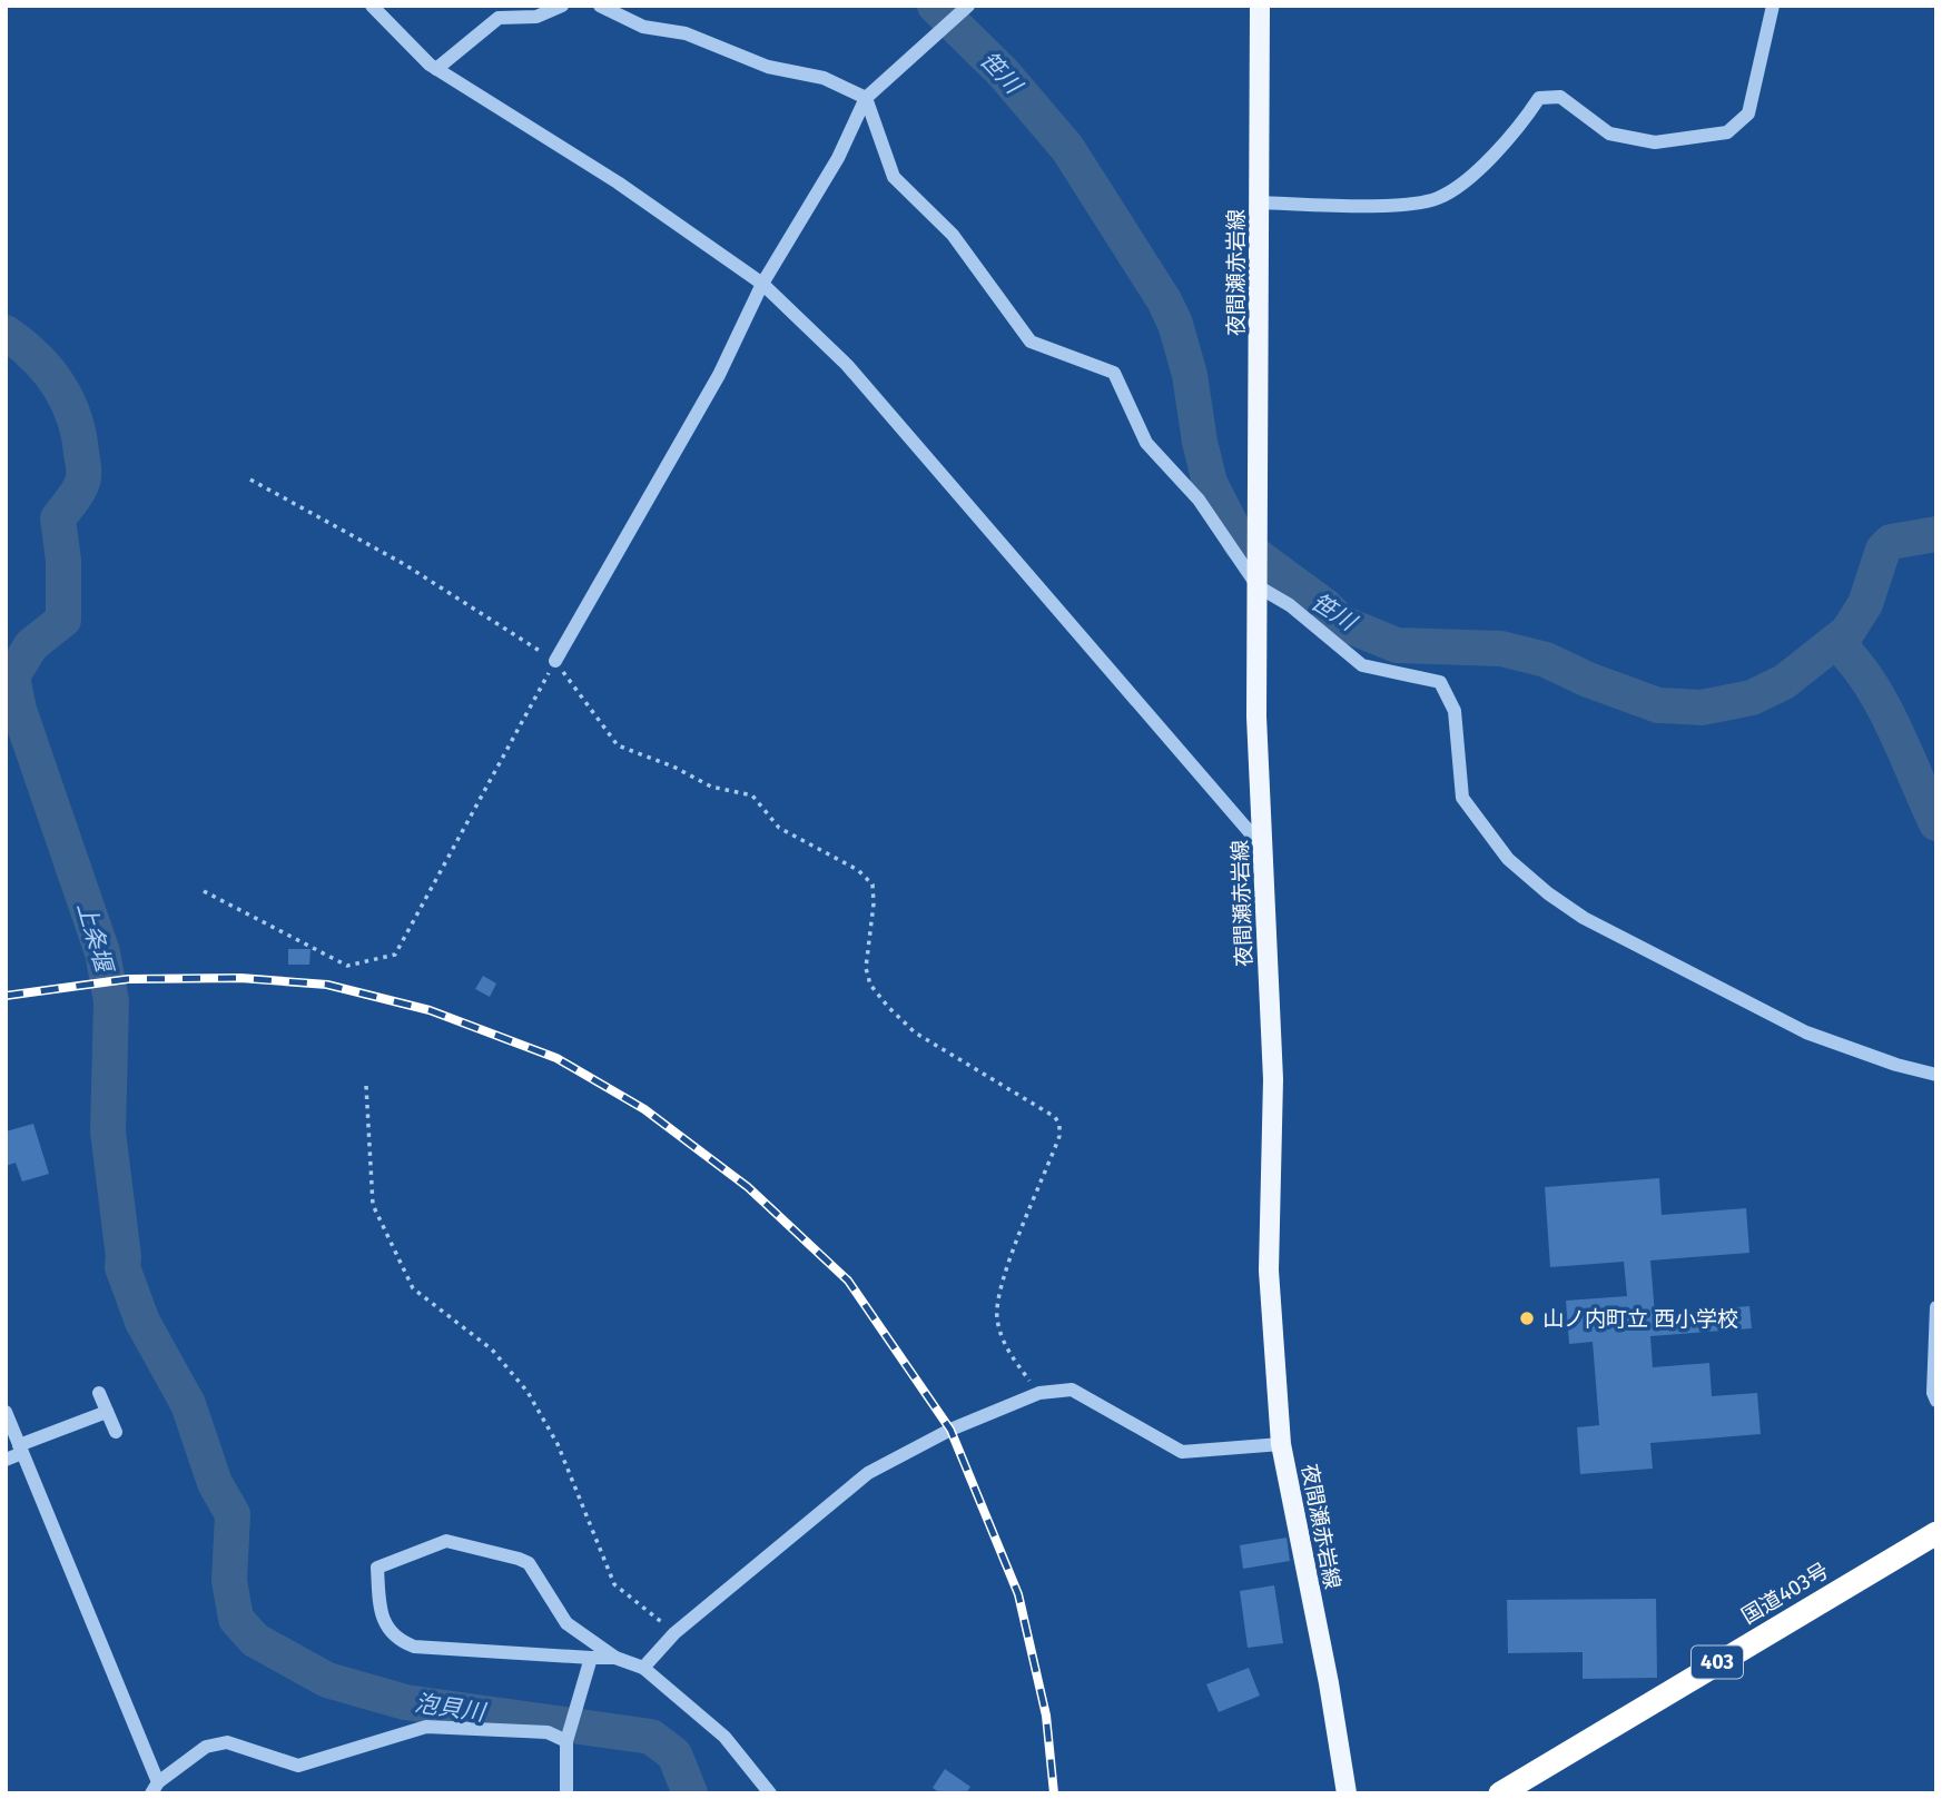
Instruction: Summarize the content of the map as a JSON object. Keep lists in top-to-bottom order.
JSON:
{
  "streets": {
    "highway": ["国道403号", "403"],
    "main road": ["夜間瀬赤岩線"]
  },
  "water": ["笹川", "上条堰", "泡貝川"],
  "places": ["山ノ内町立 西小学校"]
}
